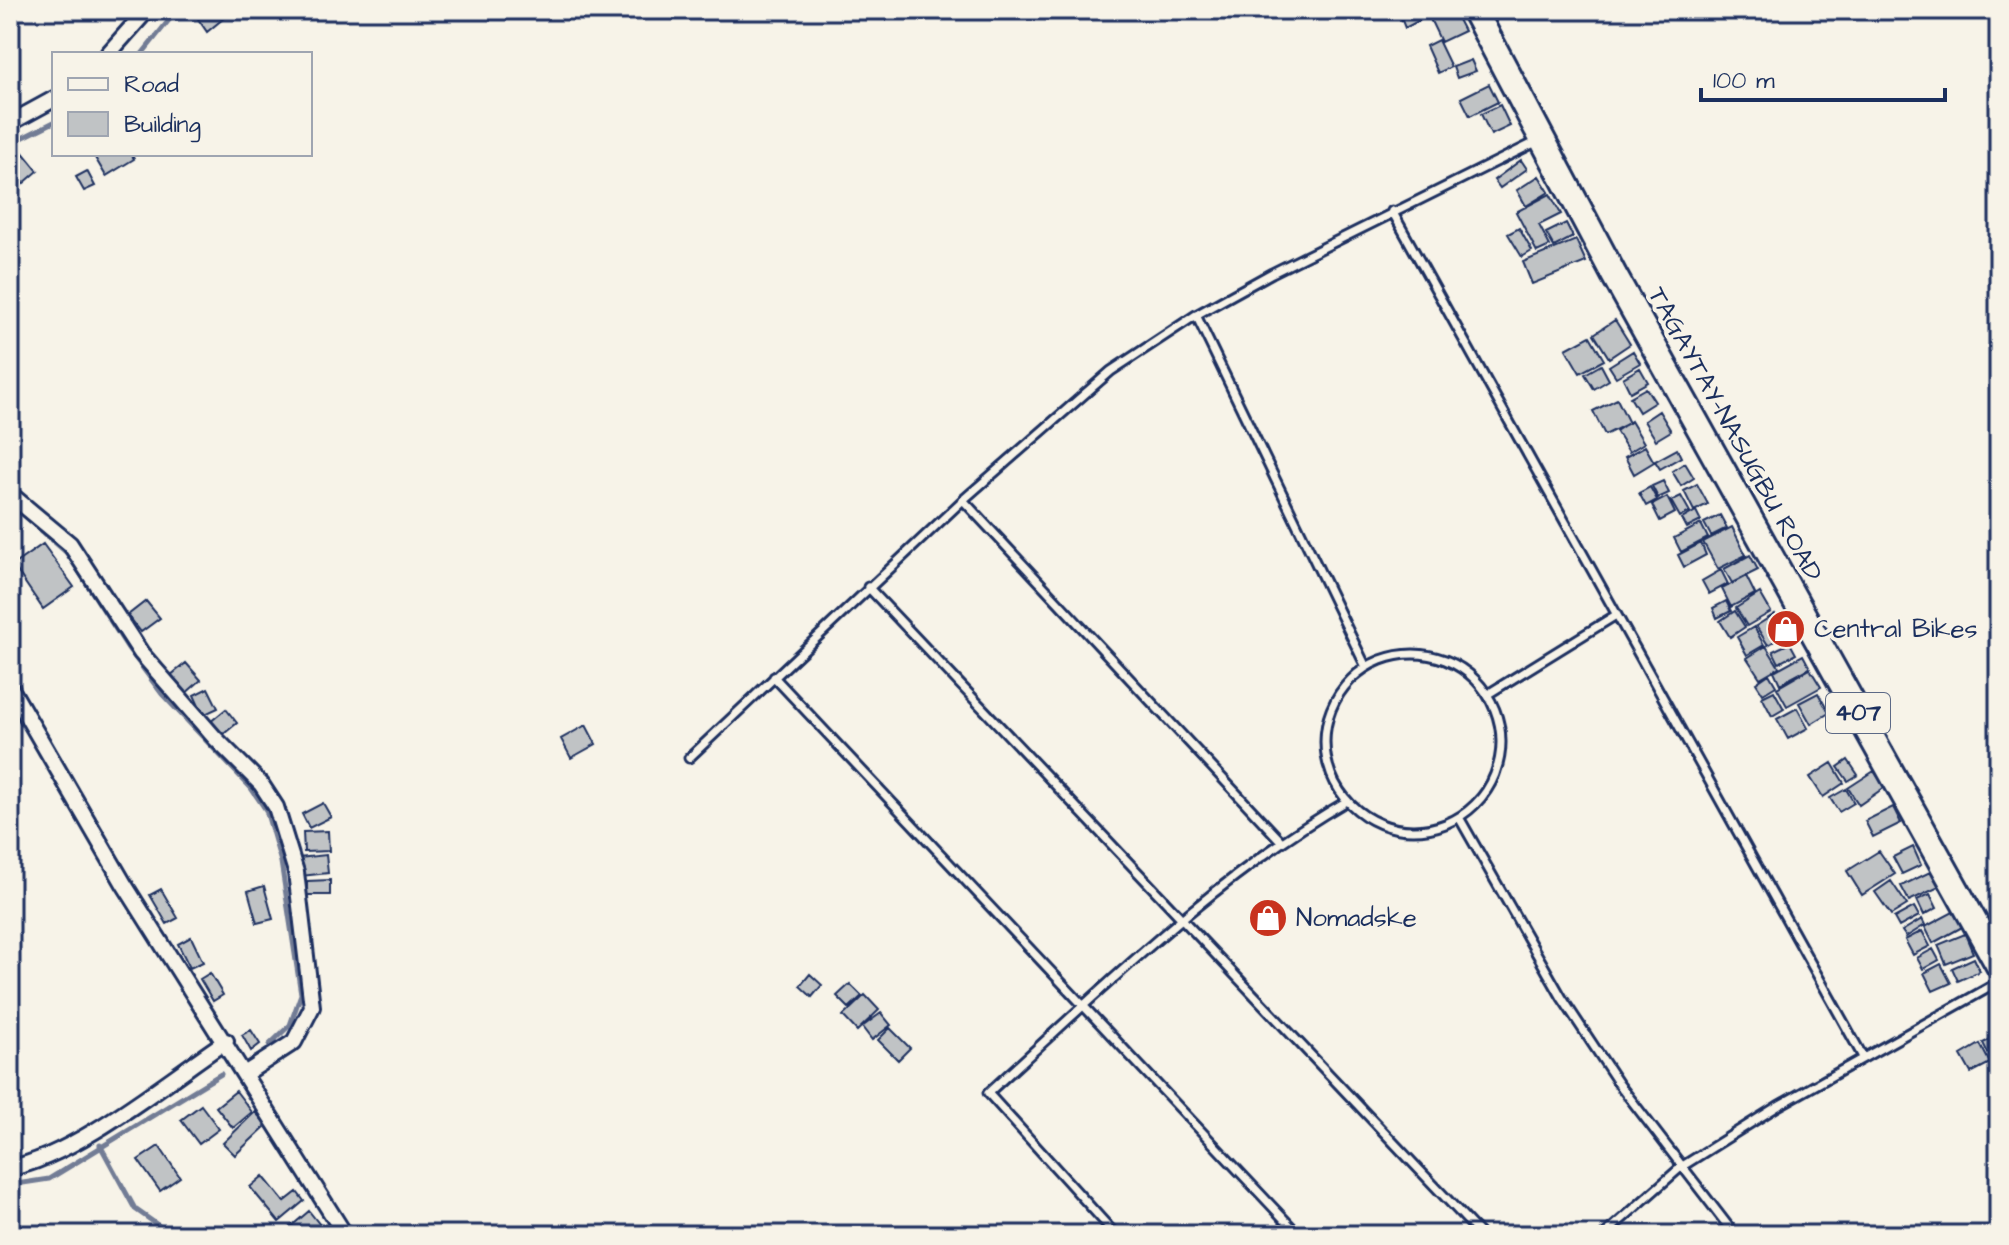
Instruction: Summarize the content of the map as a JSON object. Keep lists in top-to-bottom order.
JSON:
{
  "streets": {
    "main road": ["TAGAYTAY-NASUGBU ROAD", "407"]
  },
  "places": {
    "shop": ["Central Bikes", "Nomadske"]
  },
  "legend": ["Road", "Building"],
  "scale_bar": "100 m"
}
